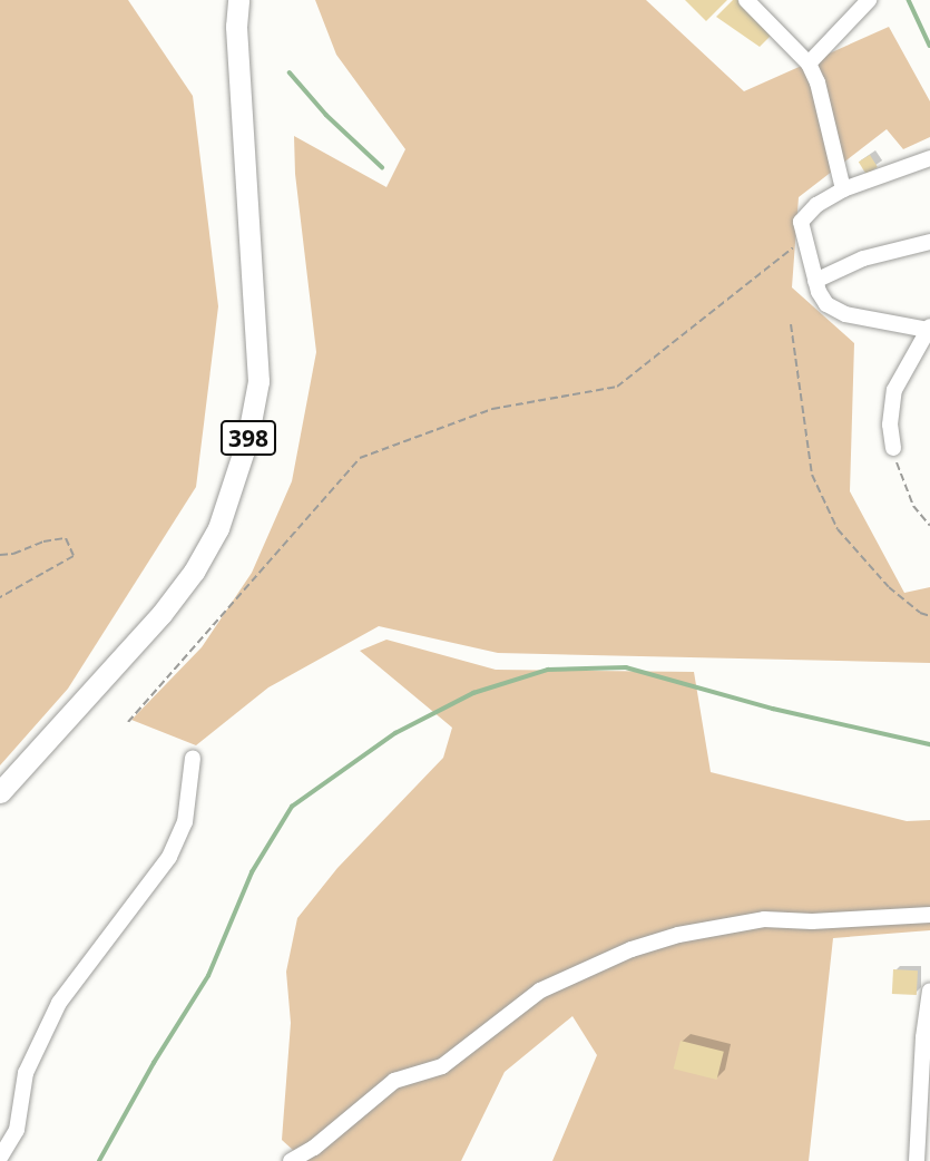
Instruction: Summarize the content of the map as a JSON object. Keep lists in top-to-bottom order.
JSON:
{
  "streets": {
    "main road": ["398"]
  }
}
